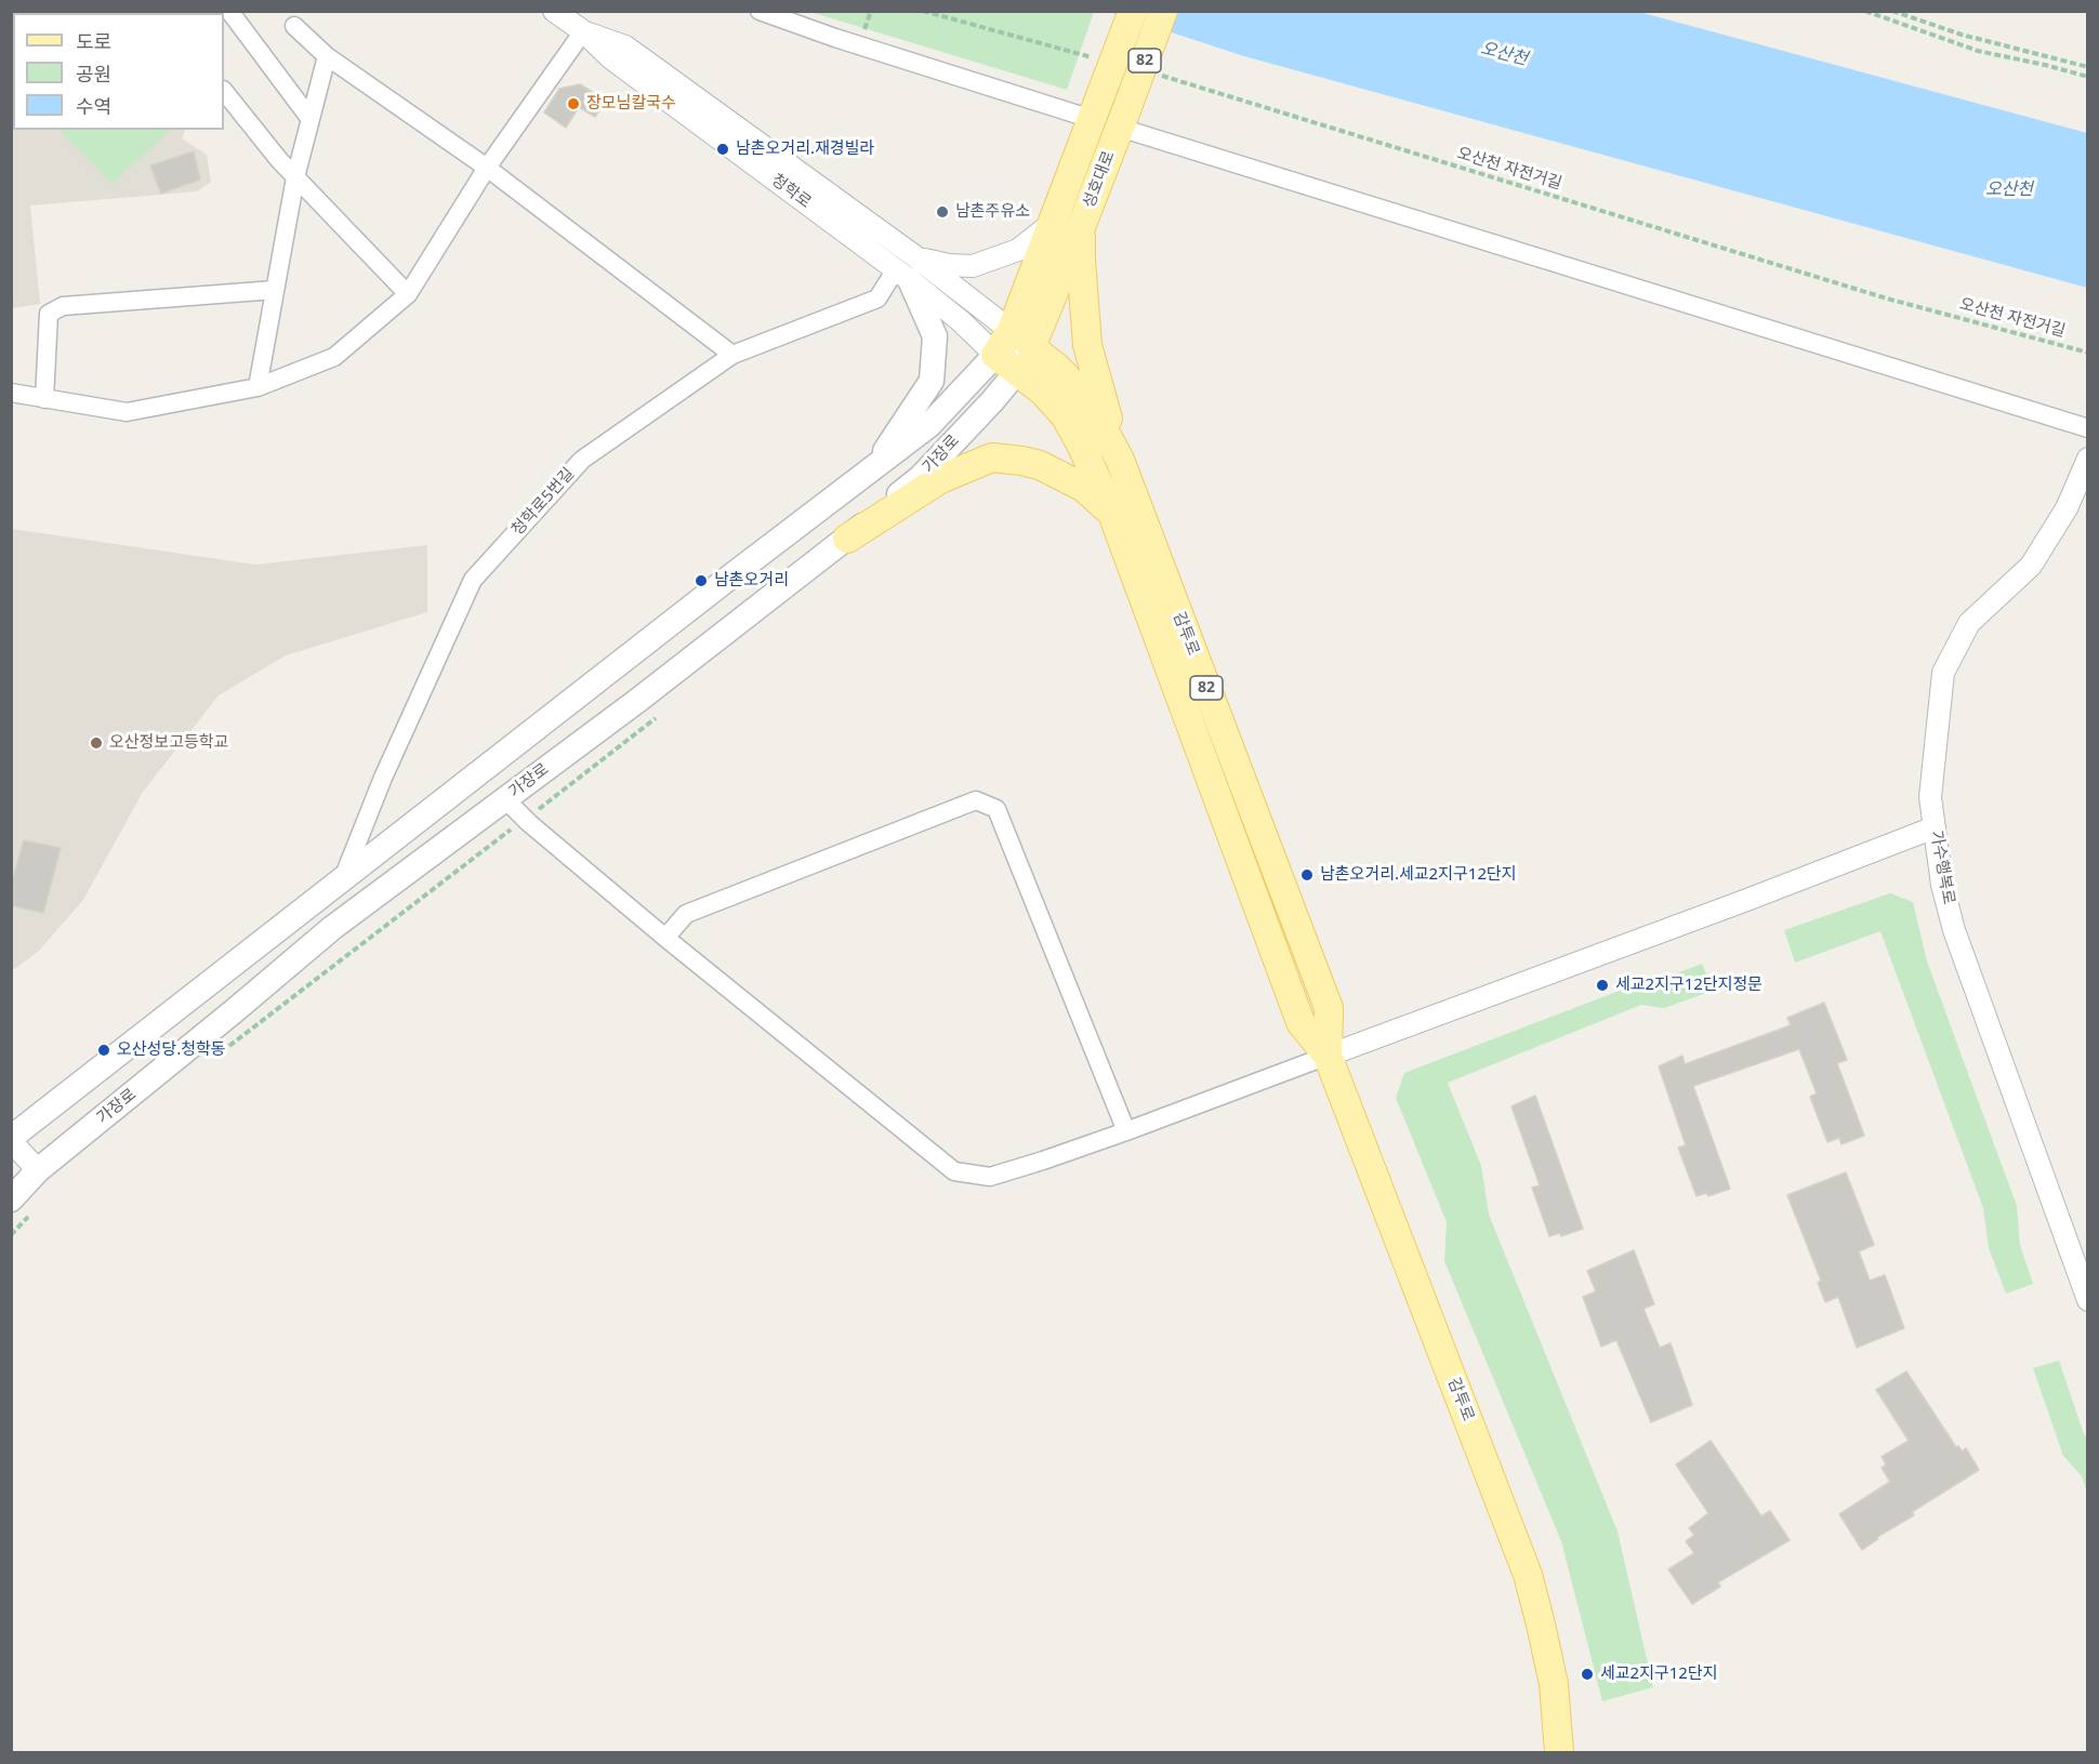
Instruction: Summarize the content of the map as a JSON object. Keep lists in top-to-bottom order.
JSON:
{
  "streets": {
    "main road": [
      "82",
      "성호대로",
      "가장로",
      "감투로"
    ],
    "street": ["청학로", "청학로5번길", "가수행복로"],
    "path": ["오산천 자전거길"]
  },
  "crossings": [
    ["성호대로", "청학로"],
    ["성호대로", "가장로"],
    ["성호대로", "감투로"],
    ["청학로", "가장로"],
    ["청학로", "청학로5번길"],
    ["청학로", "감투로"],
    ["가장로", "청학로5번길"],
    ["가장로", "감투로"]
  ],
  "water": ["오산천"],
  "places": [
    "장모님칼국수",
    "남촌오거리.재경빌라",
    "남촌주유소",
    "남촌오거리",
    "오산정보고등학교",
    "남촌오거리.세교2지구12단지",
    "세교2지구12단지정문",
    "오산성당.청학동",
    "세교2지구12단지"
  ],
  "legend": ["도로", "공원", "수역"]
}
